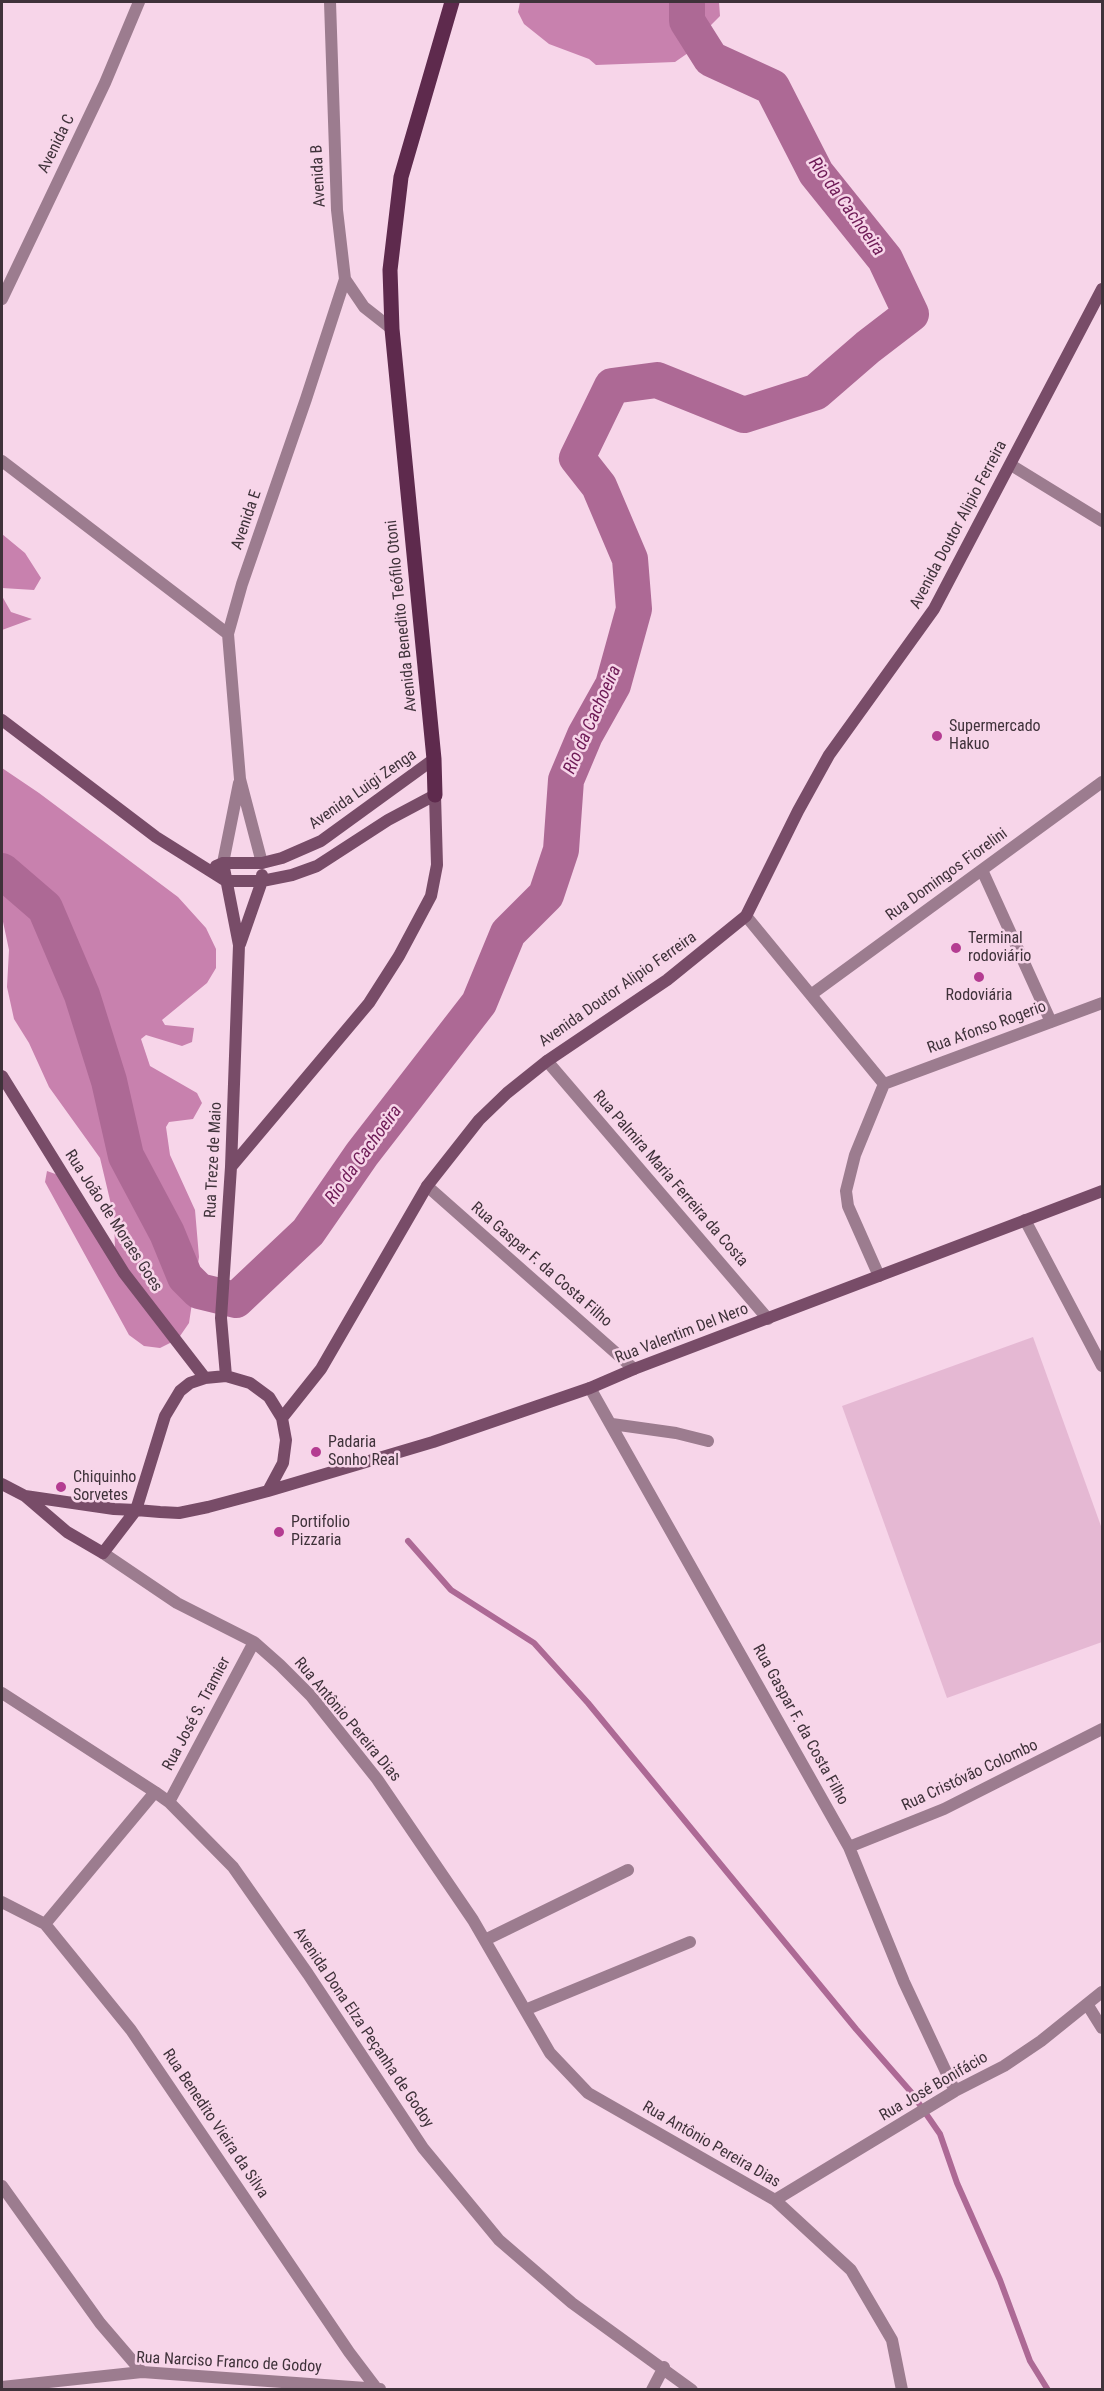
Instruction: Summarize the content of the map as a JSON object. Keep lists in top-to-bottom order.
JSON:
{
  "streets": {
    "main road": [
      "Avenida Doutor Alipio Ferreira",
      "Avenida Benedito Teófilo Otoni",
      "Avenida Luigi Zenga",
      "Rua Treze de Maio",
      "Rua João de Moraes Goes",
      "Rua Valentim Del Nero",
      "Rua Antônio Pereira Dias"
    ],
    "street": [
      "Avenida C",
      "Avenida B",
      "Avenida E",
      "Rua Domingos Fiorelini",
      "Rua Afonso Rogerio",
      "Rua Palmira Maria Ferreira da Costa",
      "Rua Gaspar F. da Costa Filho",
      "Rua José S. Tramier",
      "Rua Cristóvão Colombo",
      "Avenida Dona Elza Peçanha de Godoy",
      "Rua José Bonifácio",
      "Rua Benedito Vieira da Silva",
      "Rua Narciso Franco de Godoy"
    ]
  },
  "crossings": [
    ["Avenida B", "Avenida E"],
    ["Avenida B", "Avenida Benedito Teófilo Otoni"],
    ["Avenida E", "Avenida Luigi Zenga"],
    ["Avenida E", "Rua Treze de Maio"],
    ["Avenida Doutor Alipio Ferreira", "Rua Treze de Maio"],
    ["Avenida Doutor Alipio Ferreira", "Rua Palmira Maria Ferreira da Costa"],
    ["Avenida Doutor Alipio Ferreira", "Rua João de Moraes Goes"],
    ["Avenida Doutor Alipio Ferreira", "Rua Gaspar F. da Costa Filho"],
    ["Avenida Doutor Alipio Ferreira", "Rua Valentim Del Nero"],
    ["Avenida Benedito Teófilo Otoni", "Avenida Luigi Zenga"],
    ["Avenida Benedito Teófilo Otoni", "Rua Treze de Maio"],
    ["Avenida Luigi Zenga", "Rua Treze de Maio"],
    ["Rua Treze de Maio", "Rua João de Moraes Goes"],
    ["Rua Treze de Maio", "Rua Valentim Del Nero"],
    ["Rua Palmira Maria Ferreira da Costa", "Rua Valentim Del Nero"],
    ["Rua João de Moraes Goes", "Rua Valentim Del Nero"],
    ["Rua Gaspar F. da Costa Filho", "Rua Valentim Del Nero"],
    ["Rua Gaspar F. da Costa Filho", "Rua Cristóvão Colombo"],
    ["Rua Gaspar F. da Costa Filho", "Rua José Bonifácio"],
    ["Rua José S. Tramier", "Rua Antônio Pereira Dias"],
    ["Rua José S. Tramier", "Avenida Dona Elza Peçanha de Godoy"],
    ["Rua Antônio Pereira Dias", "Rua José Bonifácio"],
    ["Rua Benedito Vieira da Silva", "Rua Narciso Franco de Godoy"]
  ],
  "water": ["Rio da Cachoeira"],
  "places": [
    "Supermercado Hakuo",
    "Terminal rodoviário",
    "Rodoviária",
    "Padaria Sonho Real",
    "Chiquinho Sorvetes",
    "Portifolio Pizzaria"
  ]
}
